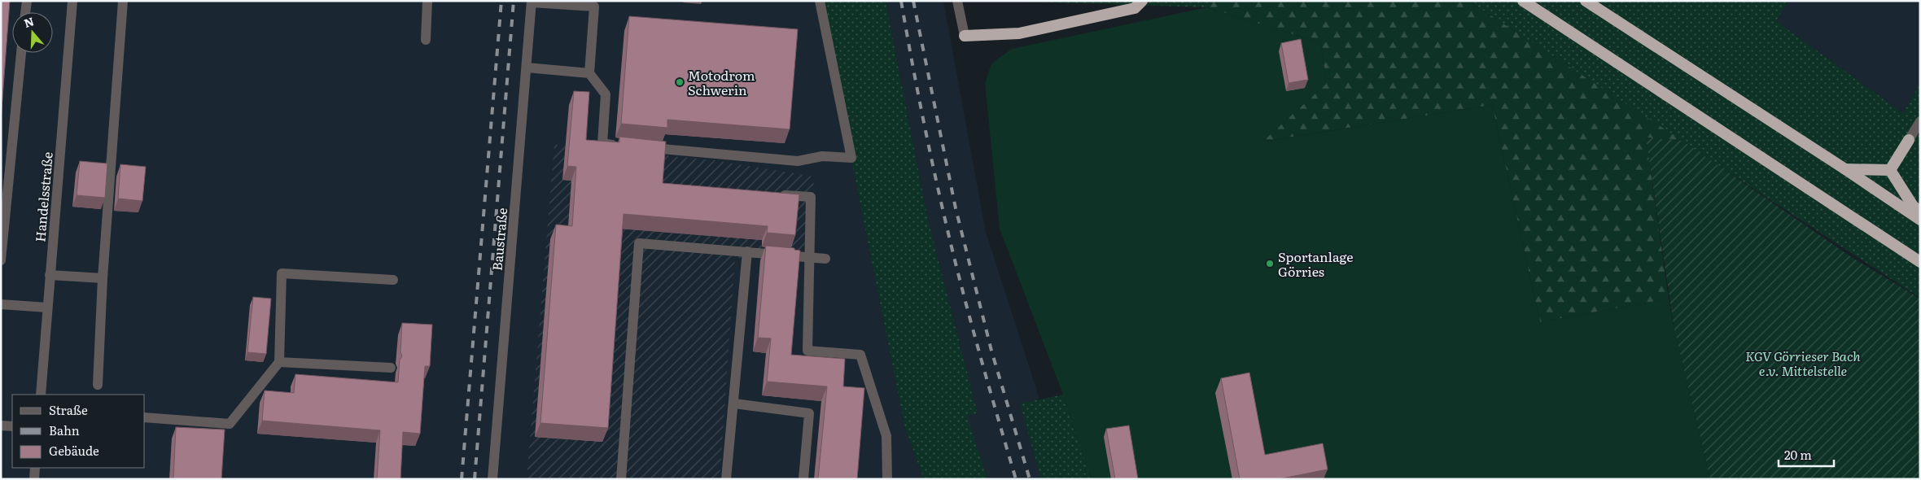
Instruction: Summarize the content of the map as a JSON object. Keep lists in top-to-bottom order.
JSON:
{
  "streets": {
    "street": ["Handelsstraße", "Baustraße"]
  },
  "parks": ["KGV Görrieser Bach e.v. Mittelstelle"],
  "places": ["Motodrom Schwerin", "Sportanlage Görries"],
  "legend": ["Straße", "Bahn", "Gebäude"],
  "scale_bar": "20 m",
  "north": "top"
}
